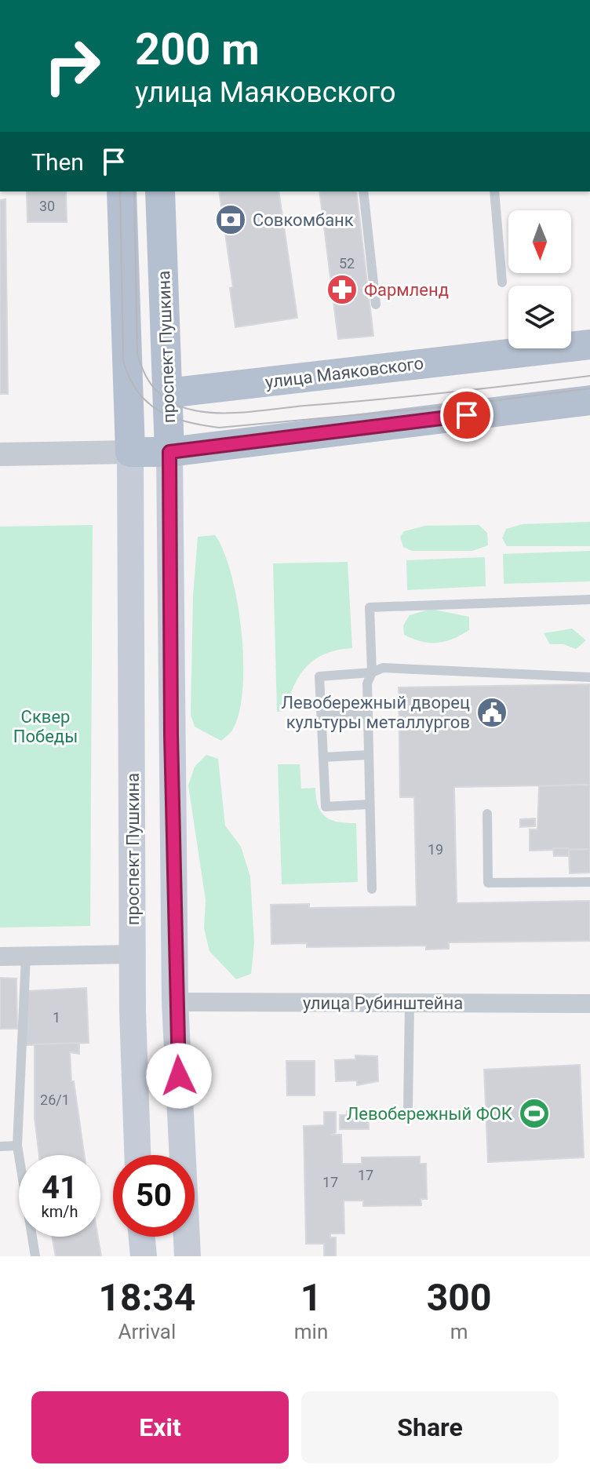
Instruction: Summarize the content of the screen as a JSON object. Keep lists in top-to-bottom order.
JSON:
{
  "streets": {
    "main road": ["проспект Пушкина", "улица Маяковского"],
    "street": ["улица Рубинштейна"]
  },
  "crossings": [
    ["проспект Пушкина", "улица Маяковского"],
    ["проспект Пушкина", "улица Рубинштейна"]
  ],
  "parks": ["Сквер Победы"],
  "places": {
    "bank": ["Совкомбанк"],
    "pharmacy": ["Фармленд"],
    "public building": ["Левобережный дворец культуры металлургов"],
    "sports": ["Левобережный ФОК"]
  },
  "house_numbers": [
    "30",
    "52",
    "19",
    "1",
    "26/1",
    "17",
    "17"
  ],
  "north": "bottom",
  "page": {
    "turn": ["200 m", "улица Маяковского"],
    "then": "Then",
    "speed": "41 km/h",
    "limit": "50",
    "eta": [
      "18:34",
      "Arrival",
      "1",
      "min",
      "300",
      "m"
    ],
    "buttons": ["Exit", "Share"]
  }
}
